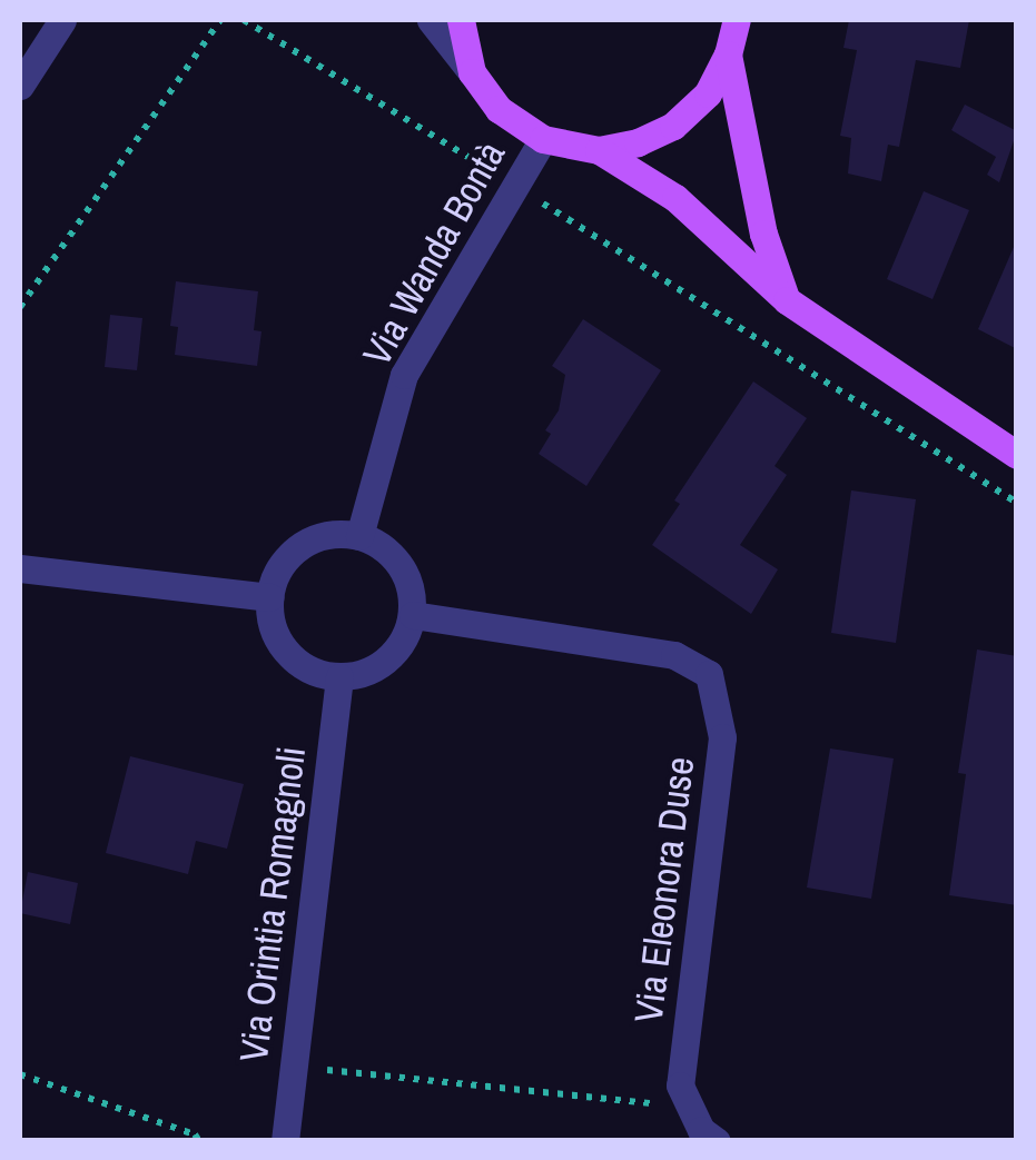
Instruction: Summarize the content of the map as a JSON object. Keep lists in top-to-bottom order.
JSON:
{
  "streets": {
    "street": ["Via Wanda Bontà", "Via Eleonora Duse", "Via Orintia Romagnoli"]
  },
  "crossings": [
    ["Via Wanda Bontà", "Via Eleonora Duse"],
    ["Via Wanda Bontà", "Via Orintia Romagnoli"],
    ["Via Eleonora Duse", "Via Orintia Romagnoli"]
  ]
}
